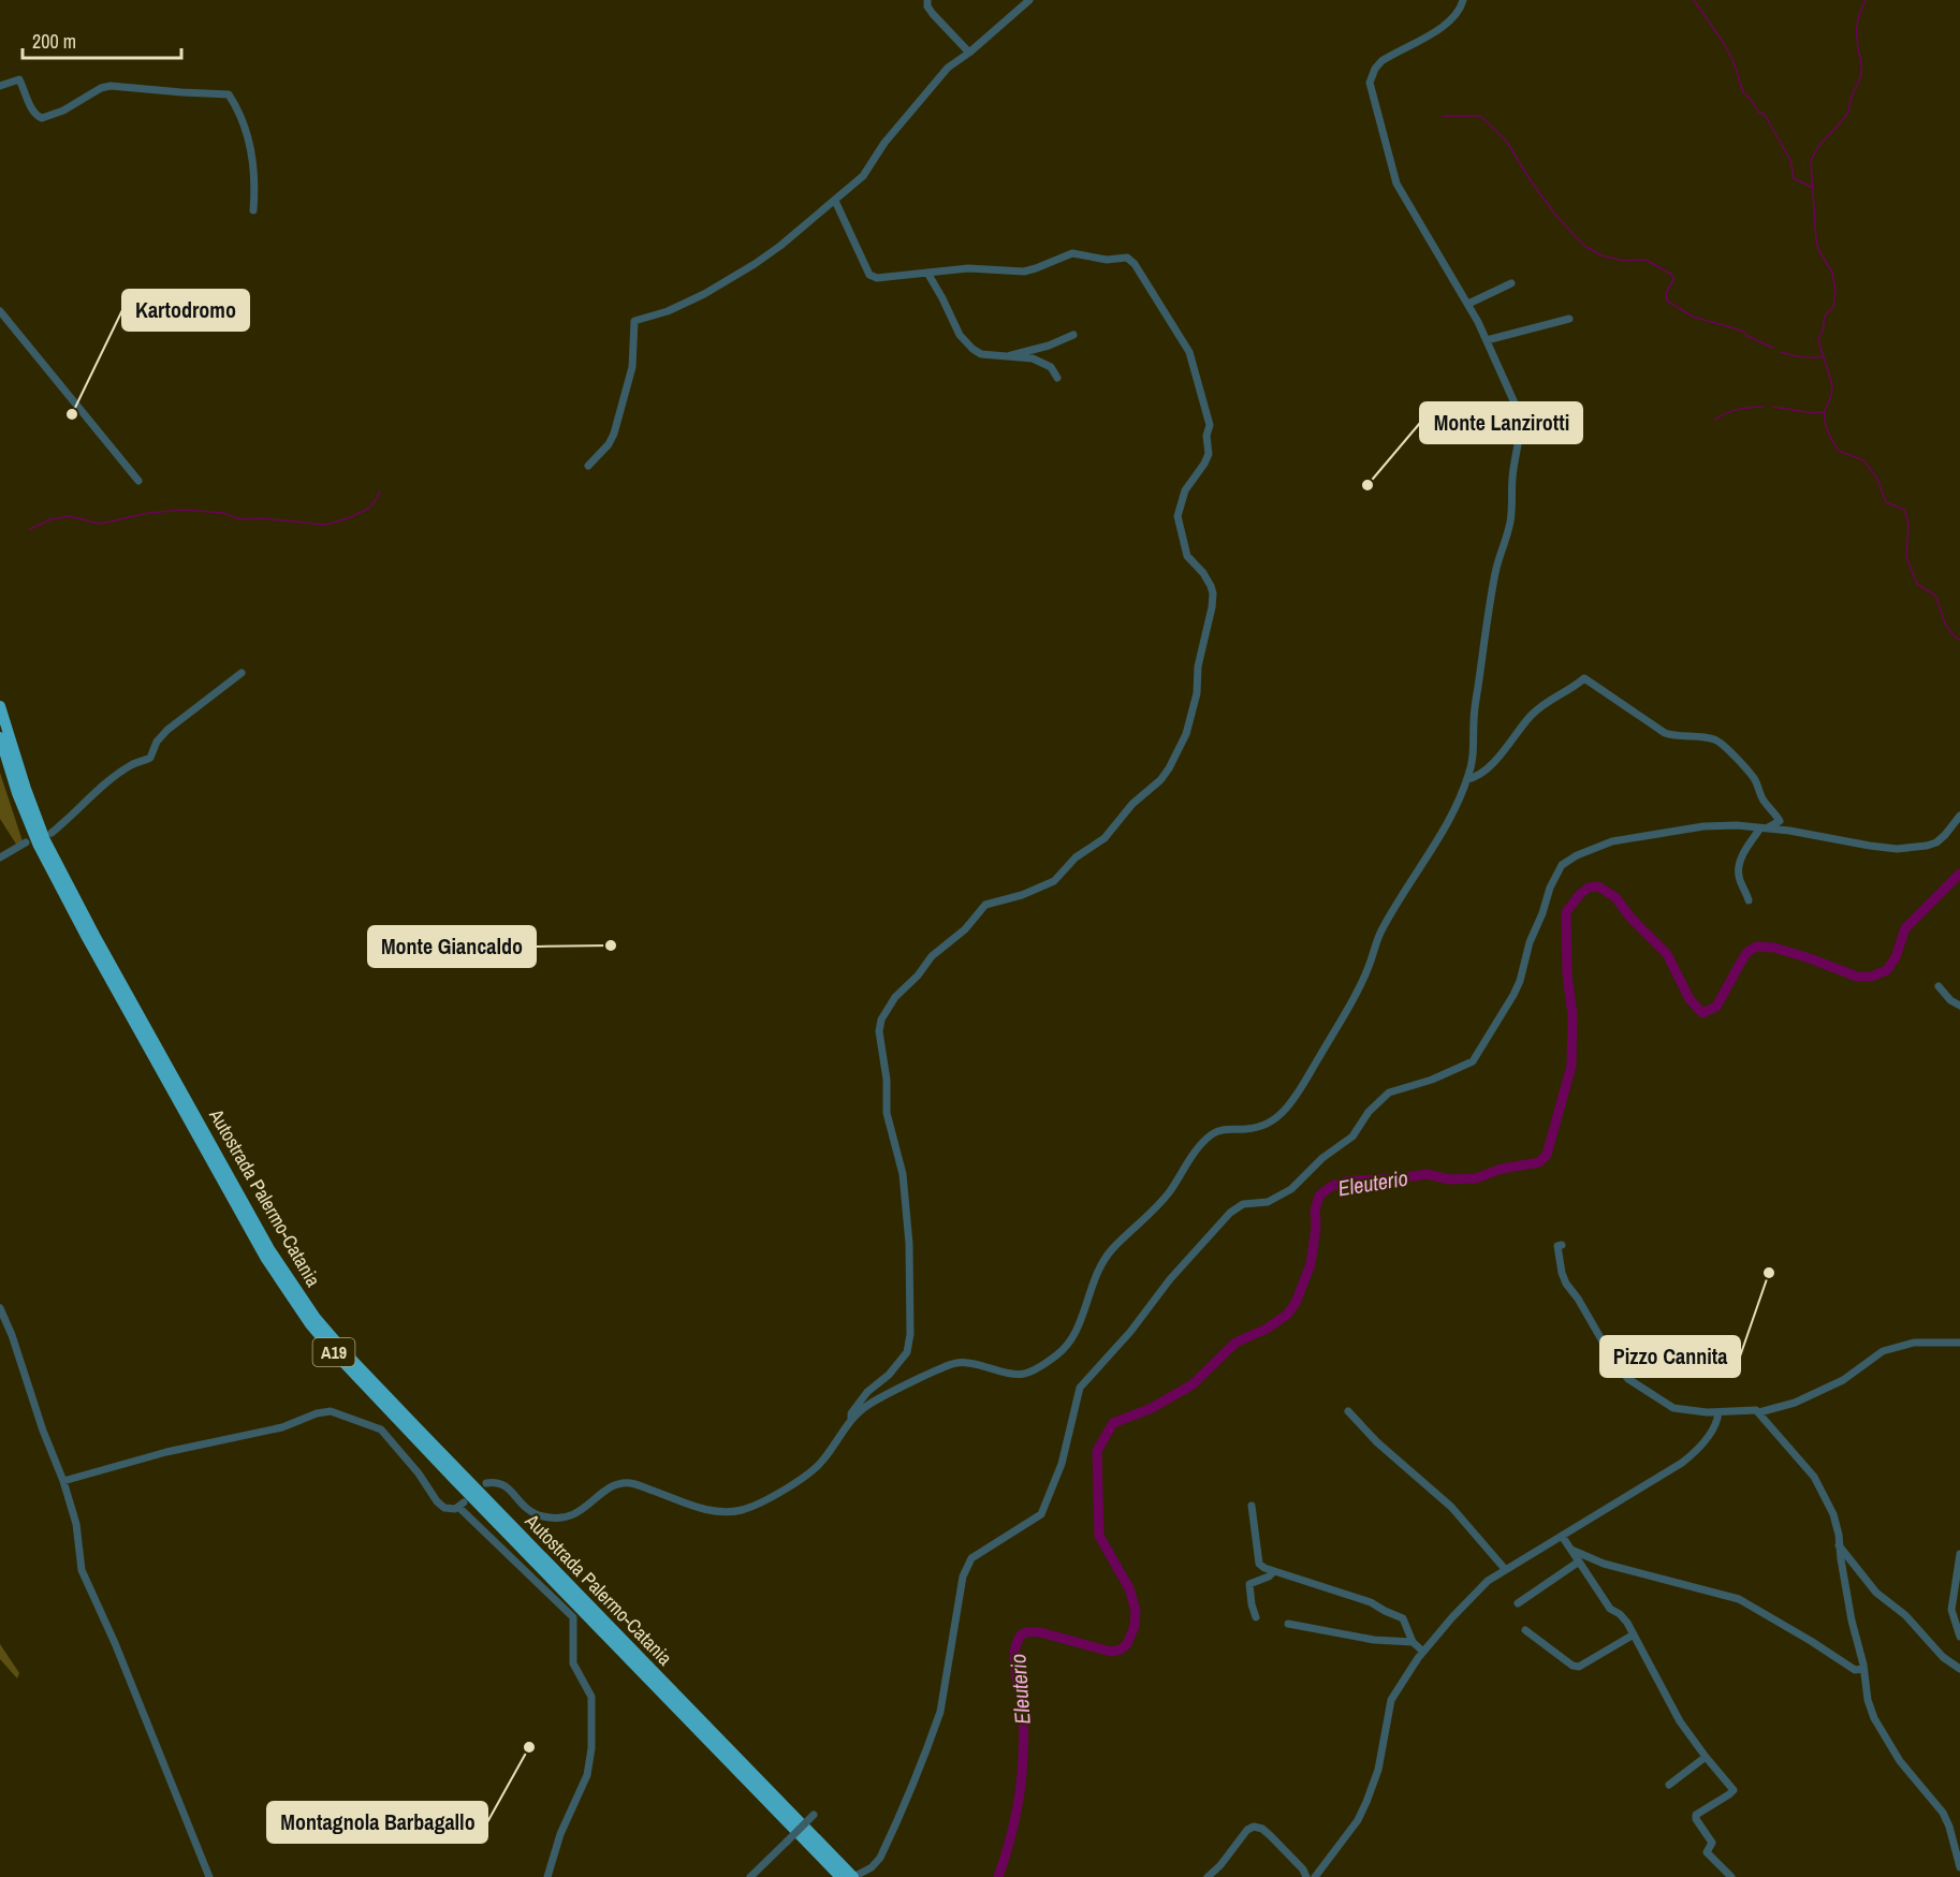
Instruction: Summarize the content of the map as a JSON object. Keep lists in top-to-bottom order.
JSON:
{
  "streets": {
    "highway": ["Autostrada Palermo-Catania", "A19"]
  },
  "crossings": [
    ["Autostrada Palermo-Catania", "A19"]
  ],
  "water": ["Eleuterio"],
  "places": [
    "Kartodromo",
    "Monte Lanzirotti",
    "Monte Giancaldo",
    "Pizzo Cannita",
    "Montagnola Barbagallo"
  ],
  "scale_bar": "200 m"
}
